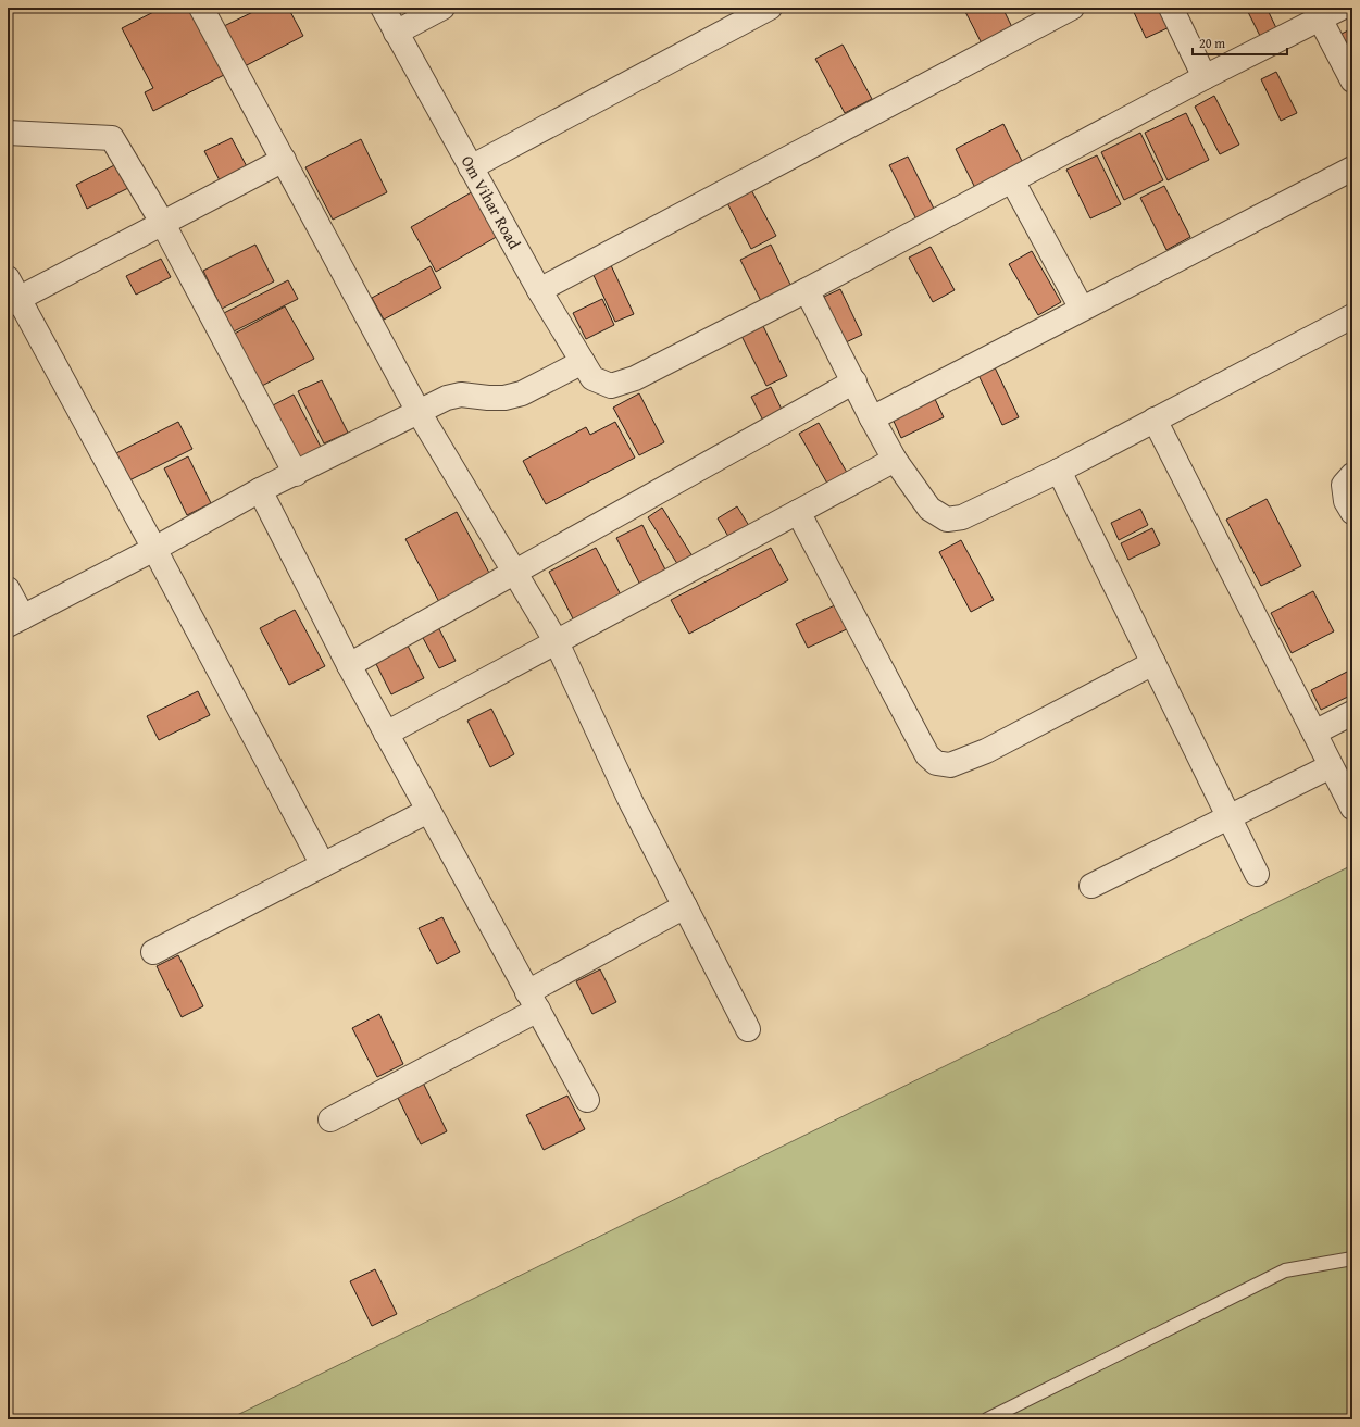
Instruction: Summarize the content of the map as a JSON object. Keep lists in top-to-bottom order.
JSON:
{
  "streets": {
    "street": ["Om Vihar Road"]
  },
  "scale_bar": "20 m"
}
